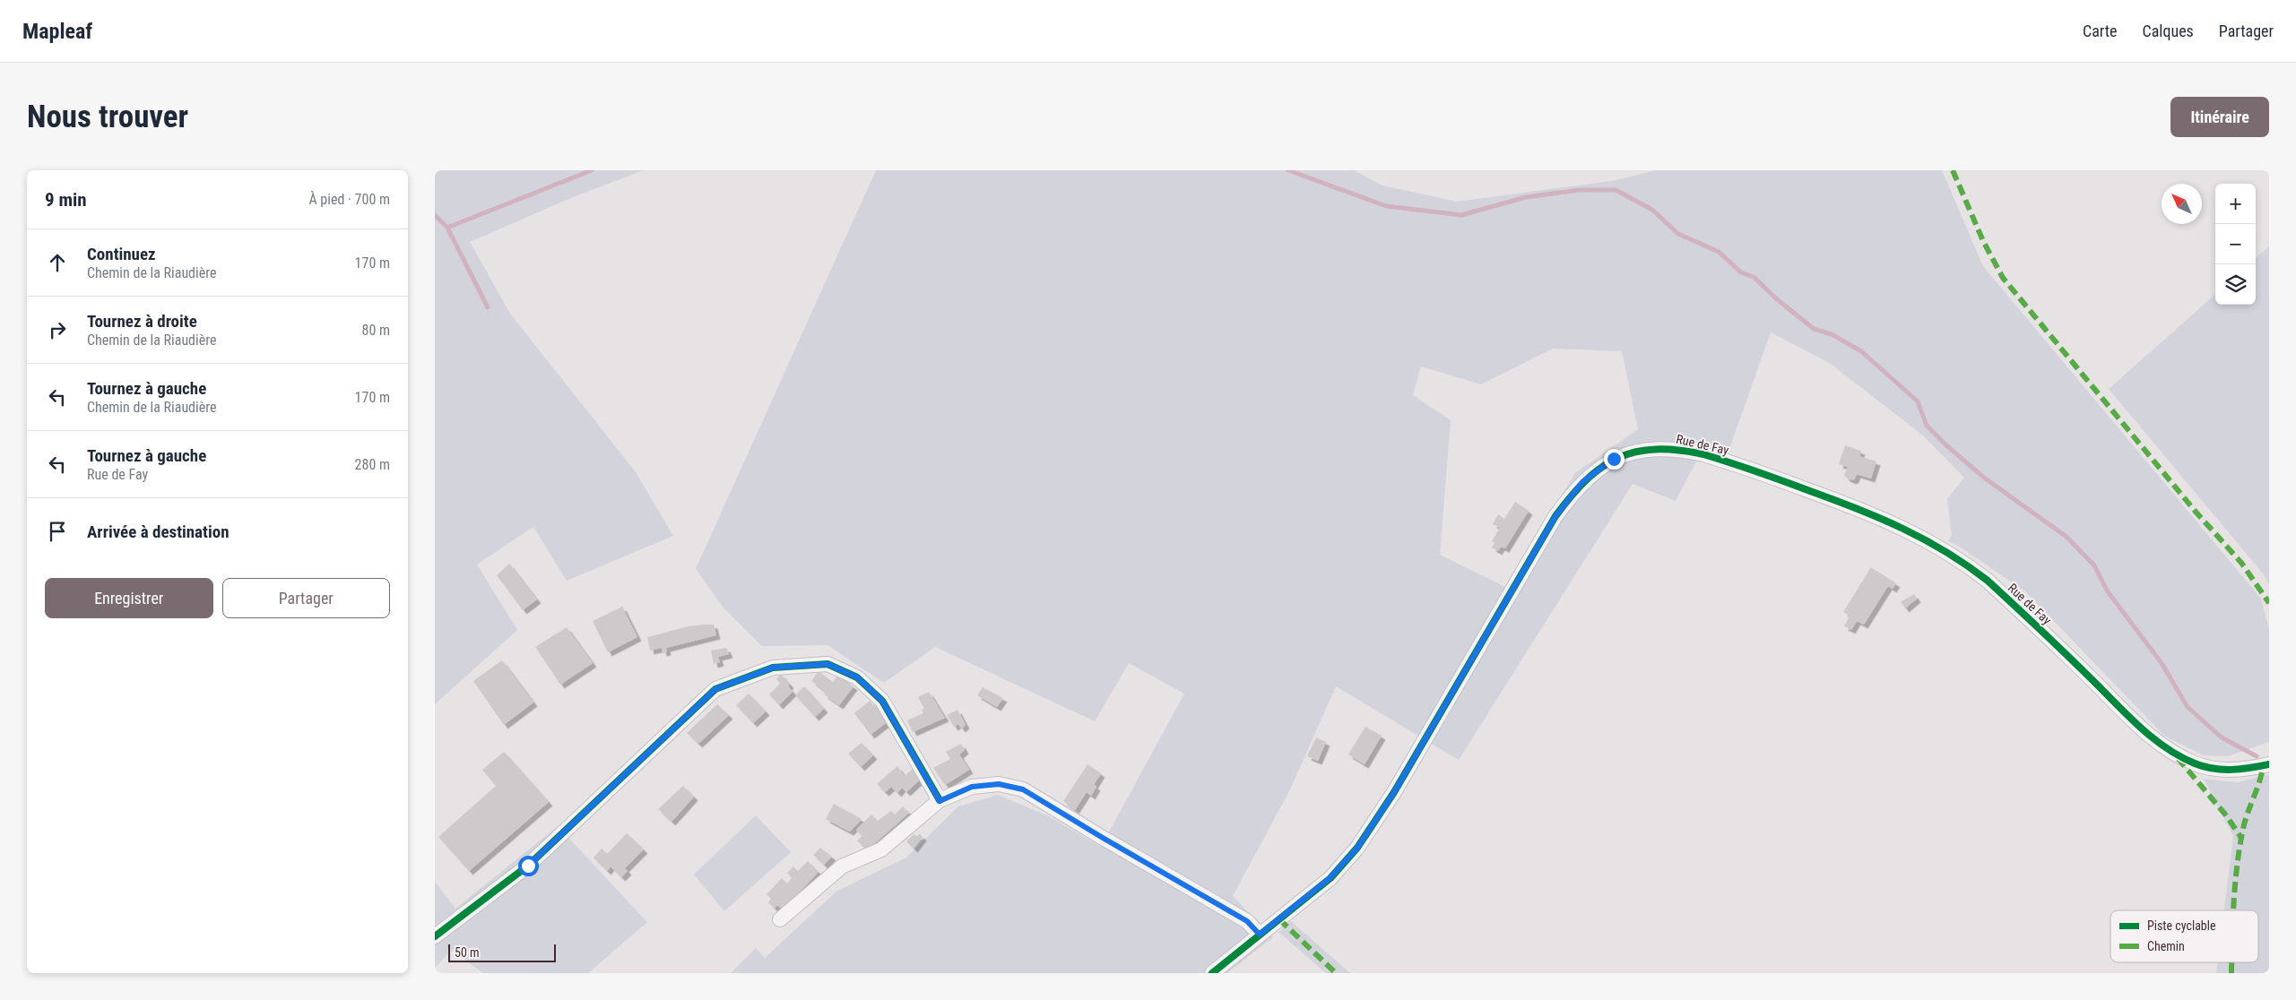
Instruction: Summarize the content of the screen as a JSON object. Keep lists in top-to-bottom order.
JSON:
{
  "streets": {
    "street": ["Rue de Fay"]
  },
  "legend": ["Piste cyclable", "Chemin"],
  "scale_bar": "50 m",
  "north": "top left",
  "page": {
    "header": "Mapleaf",
    "nav": ["Carte", "Calques", "Partager"],
    "buttons": [
      "Itinéraire",
      ["Enregistrer", "Partager"]
    ],
    "title": "Nous trouver",
    "heading": ["9 min", "À pied · 700 m"],
    "map_buttons": ["+", "−"],
    "list": [
      ["Continuez", "Chemin de la Riaudière", "170 m"],
      ["Tournez à droite", "Chemin de la Riaudière", "80 m"],
      ["Tournez à gauche", "Chemin de la Riaudière", "170 m"],
      ["Tournez à gauche", "Rue de Fay", "280 m"],
      "Arrivée à destination"
    ],
    "scale": "50 m"
  }
}
